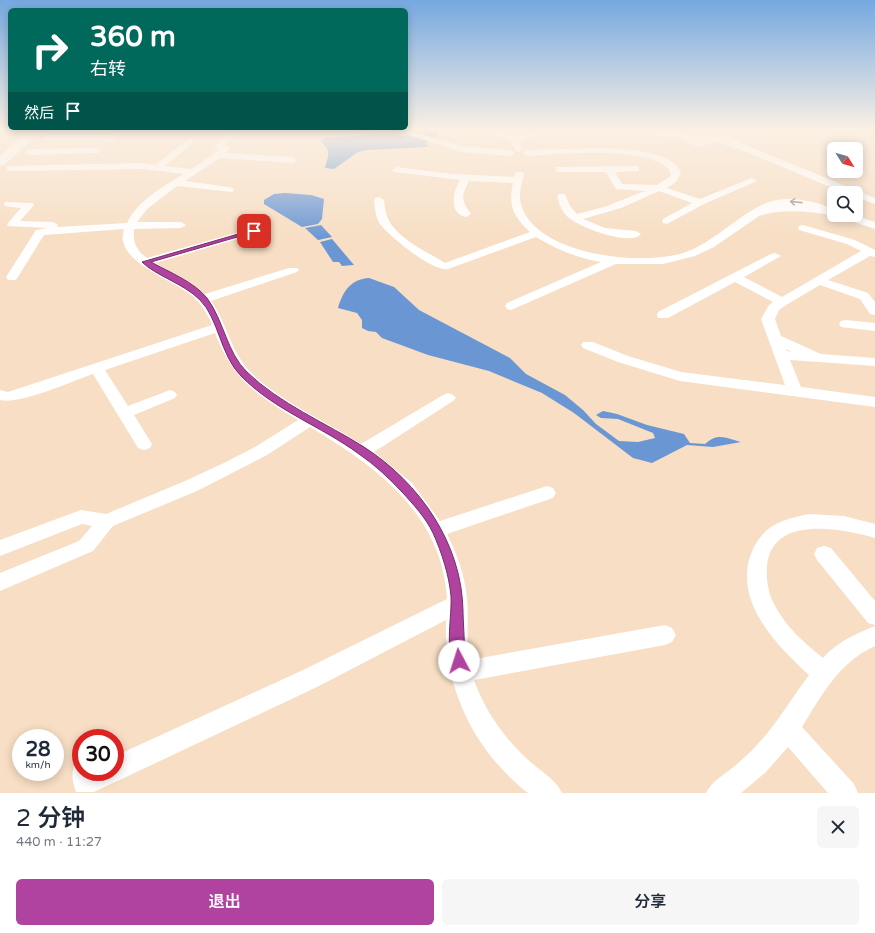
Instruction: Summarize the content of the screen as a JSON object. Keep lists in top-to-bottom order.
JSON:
{
  "north": "bottom right",
  "page": {
    "turn": ["360 m", "右转"],
    "then": "然后",
    "speed": "28 km/h",
    "limit": "30",
    "heading": ["2 分钟", "440 m · 11:27"],
    "buttons": ["退出", "分享"]
  }
}
